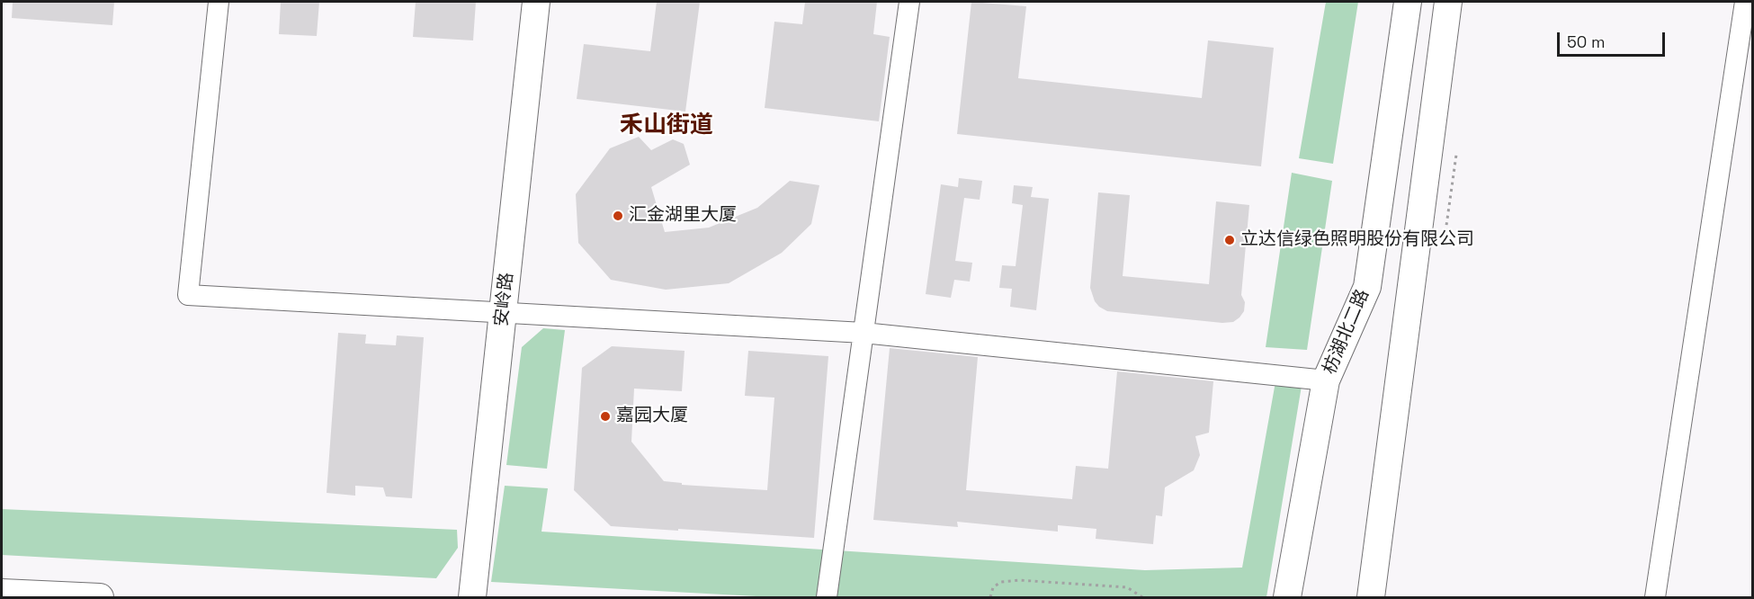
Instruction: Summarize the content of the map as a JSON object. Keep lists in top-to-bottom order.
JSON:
{
  "streets": {
    "main road": ["安岭路", "枋湖北二路"]
  },
  "districts": ["禾山街道"],
  "places": ["汇金湖里大厦", "立达信绿色照明股份有限公司", "嘉园大厦"],
  "scale_bar": "50 m"
}
